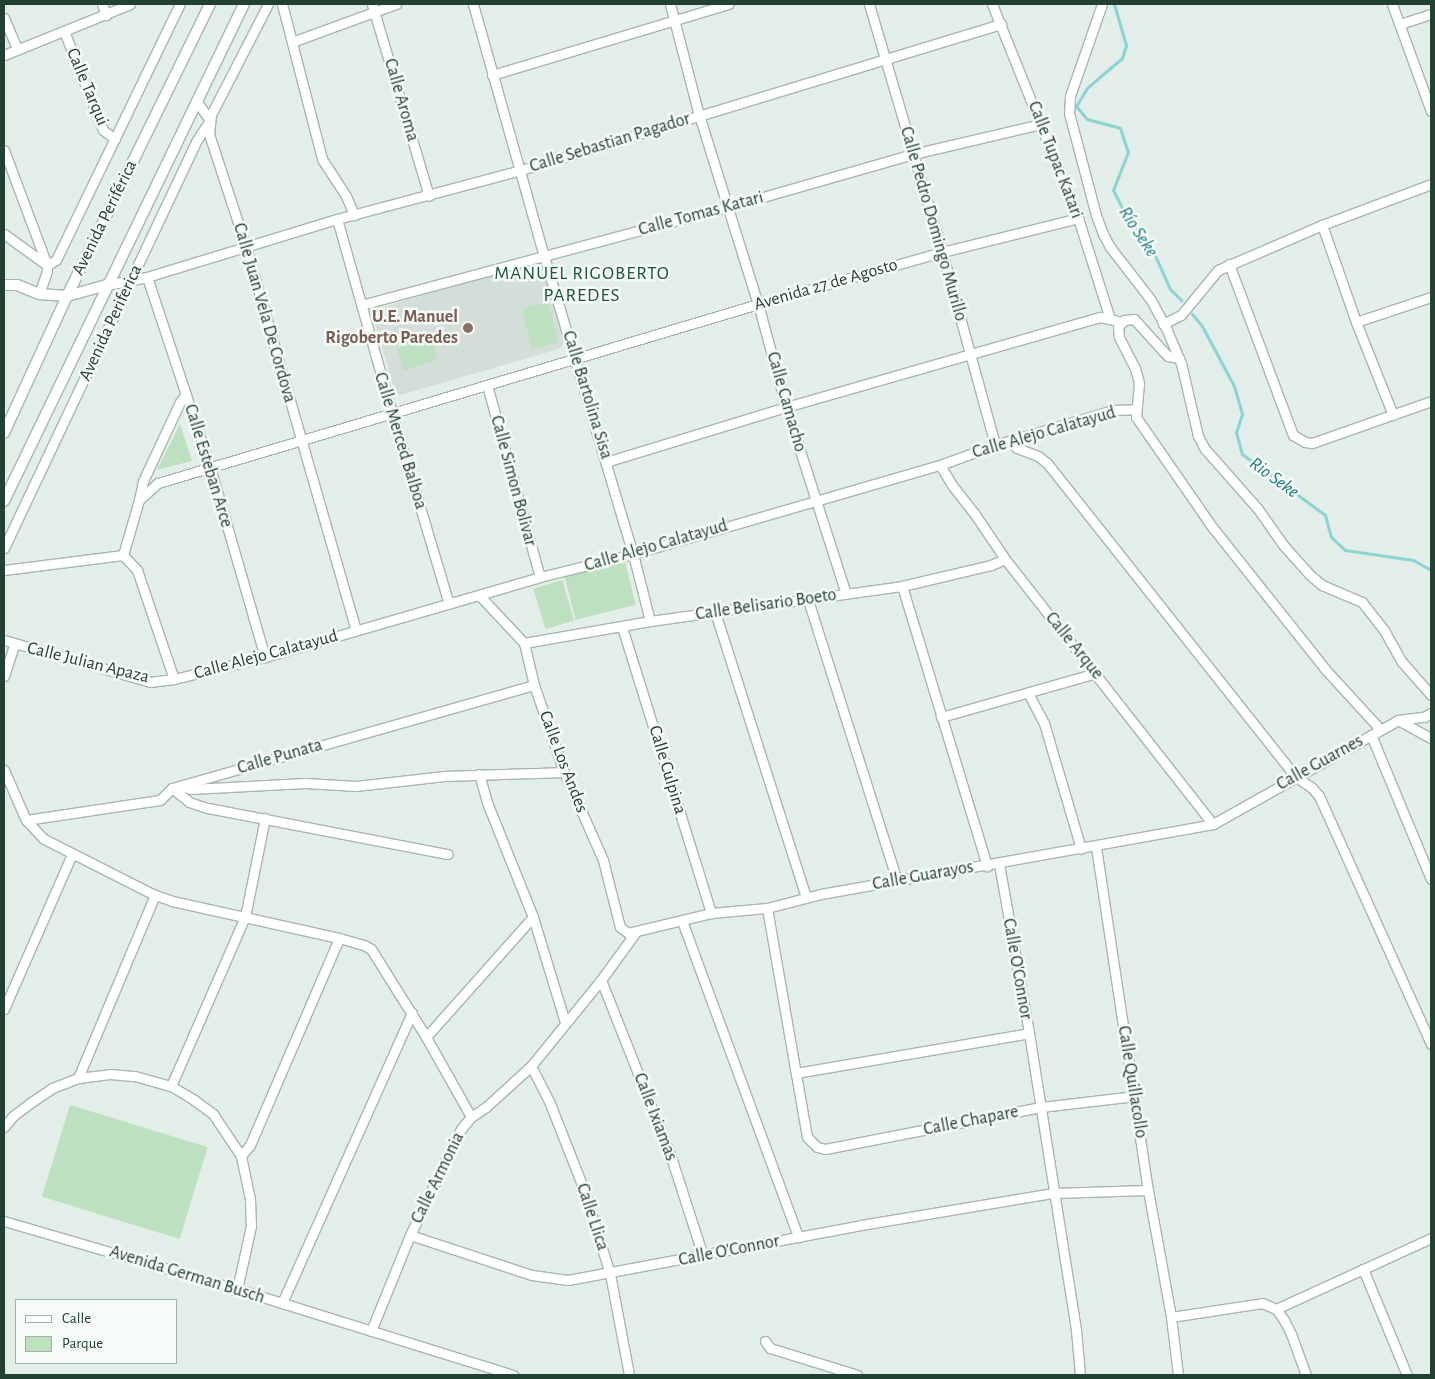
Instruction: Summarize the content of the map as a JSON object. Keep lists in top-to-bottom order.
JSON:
{
  "streets": {
    "street": [
      "Calle Tarqui",
      "Calle Aroma",
      "Calle Sebastian Pagador",
      "Calle Tupac Katari",
      "Calle Tomas Katari",
      "Avenida Periférica",
      "Calle Pedro Domingo Murillo",
      "Avenida 27 de Agosto",
      "Calle Juan Vela De Cordova",
      "Avenida Periferica",
      "Calle Bartolina Sisa",
      "Calle Camacho",
      "Calle Alejo Calatayud",
      "Calle Merced Balboa",
      "Calle Esteban Arce",
      "Calle Simon Bolivar",
      "Calle Belisario Boeto",
      "Calle Arque",
      "Calle Julian Apaza",
      "Calle Punata",
      "Calle Los Andes",
      "Calle Guarnes",
      "Calle Culpina",
      "Calle Guarayos",
      "Calle O'Connor",
      "Calle Quillacollo",
      "Calle Ixiamas",
      "Calle Chapare",
      "Calle Armonia",
      "Calle Llica",
      "Avenida German Busch"
    ]
  },
  "crossings": [
    ["Calle Aroma", "Calle Sebastian Pagador"],
    ["Calle Sebastian Pagador", "Calle Tupac Katari"],
    ["Calle Sebastian Pagador", "Avenida Periférica"],
    ["Calle Sebastian Pagador", "Calle Pedro Domingo Murillo"],
    ["Calle Sebastian Pagador", "Calle Juan Vela De Cordova"],
    ["Calle Sebastian Pagador", "Avenida Periferica"],
    ["Calle Sebastian Pagador", "Calle Bartolina Sisa"],
    ["Calle Sebastian Pagador", "Calle Merced Balboa"],
    ["Calle Sebastian Pagador", "Calle Esteban Arce"],
    ["Calle Tupac Katari", "Calle Tomas Katari"],
    ["Calle Tupac Katari", "Avenida 27 de Agosto"],
    ["Calle Tomas Katari", "Calle Pedro Domingo Murillo"],
    ["Calle Tomas Katari", "Calle Bartolina Sisa"],
    ["Calle Tomas Katari", "Calle Camacho"],
    ["Calle Tomas Katari", "Calle Merced Balboa"],
    ["Calle Pedro Domingo Murillo", "Avenida 27 de Agosto"],
    ["Calle Pedro Domingo Murillo", "Calle Alejo Calatayud"],
    ["Avenida 27 de Agosto", "Calle Juan Vela De Cordova"],
    ["Avenida 27 de Agosto", "Calle Bartolina Sisa"],
    ["Avenida 27 de Agosto", "Calle Camacho"],
    ["Avenida 27 de Agosto", "Calle Merced Balboa"],
    ["Avenida 27 de Agosto", "Calle Esteban Arce"],
    ["Avenida 27 de Agosto", "Calle Simon Bolivar"],
    ["Calle Juan Vela De Cordova", "Avenida Periferica"],
    ["Calle Juan Vela De Cordova", "Calle Alejo Calatayud"],
    ["Calle Bartolina Sisa", "Calle Alejo Calatayud"],
    ["Calle Bartolina Sisa", "Calle Belisario Boeto"],
    ["Calle Camacho", "Calle Alejo Calatayud"],
    ["Calle Camacho", "Calle Belisario Boeto"],
    ["Calle Alejo Calatayud", "Calle Merced Balboa"],
    ["Calle Alejo Calatayud", "Calle Esteban Arce"],
    ["Calle Alejo Calatayud", "Calle Simon Bolivar"],
    ["Calle Alejo Calatayud", "Calle Arque"],
    ["Calle Alejo Calatayud", "Calle Julian Apaza"],
    ["Calle Alejo Calatayud", "Calle Los Andes"],
    ["Calle Belisario Boeto", "Calle Arque"],
    ["Calle Belisario Boeto", "Calle Los Andes"],
    ["Calle Belisario Boeto", "Calle Culpina"],
    ["Calle Arque", "Calle Guarnes"],
    ["Calle Arque", "Calle Guarayos"],
    ["Calle Punata", "Calle Los Andes"],
    ["Calle Los Andes", "Calle Guarayos"],
    ["Calle Los Andes", "Calle Armonia"],
    ["Calle Guarnes", "Calle Guarayos"],
    ["Calle Culpina", "Calle Guarayos"],
    ["Calle Guarayos", "Calle O'Connor"],
    ["Calle Guarayos", "Calle Quillacollo"],
    ["Calle Guarayos", "Calle Armonia"],
    ["Calle O'Connor", "Calle Quillacollo"],
    ["Calle O'Connor", "Calle Ixiamas"],
    ["Calle O'Connor", "Calle Chapare"],
    ["Calle O'Connor", "Calle Armonia"],
    ["Calle O'Connor", "Calle Llica"],
    ["Calle Quillacollo", "Calle Chapare"],
    ["Calle Ixiamas", "Calle Armonia"],
    ["Calle Armonia", "Calle Llica"],
    ["Calle Armonia", "Avenida German Busch"]
  ],
  "districts": ["MANUEL RIGOBERTO PAREDES"],
  "water": ["Río Seke", "Rio Seke"],
  "places": ["U.E. Manuel Rigoberto Paredes"],
  "legend": ["Calle", "Parque"]
}
